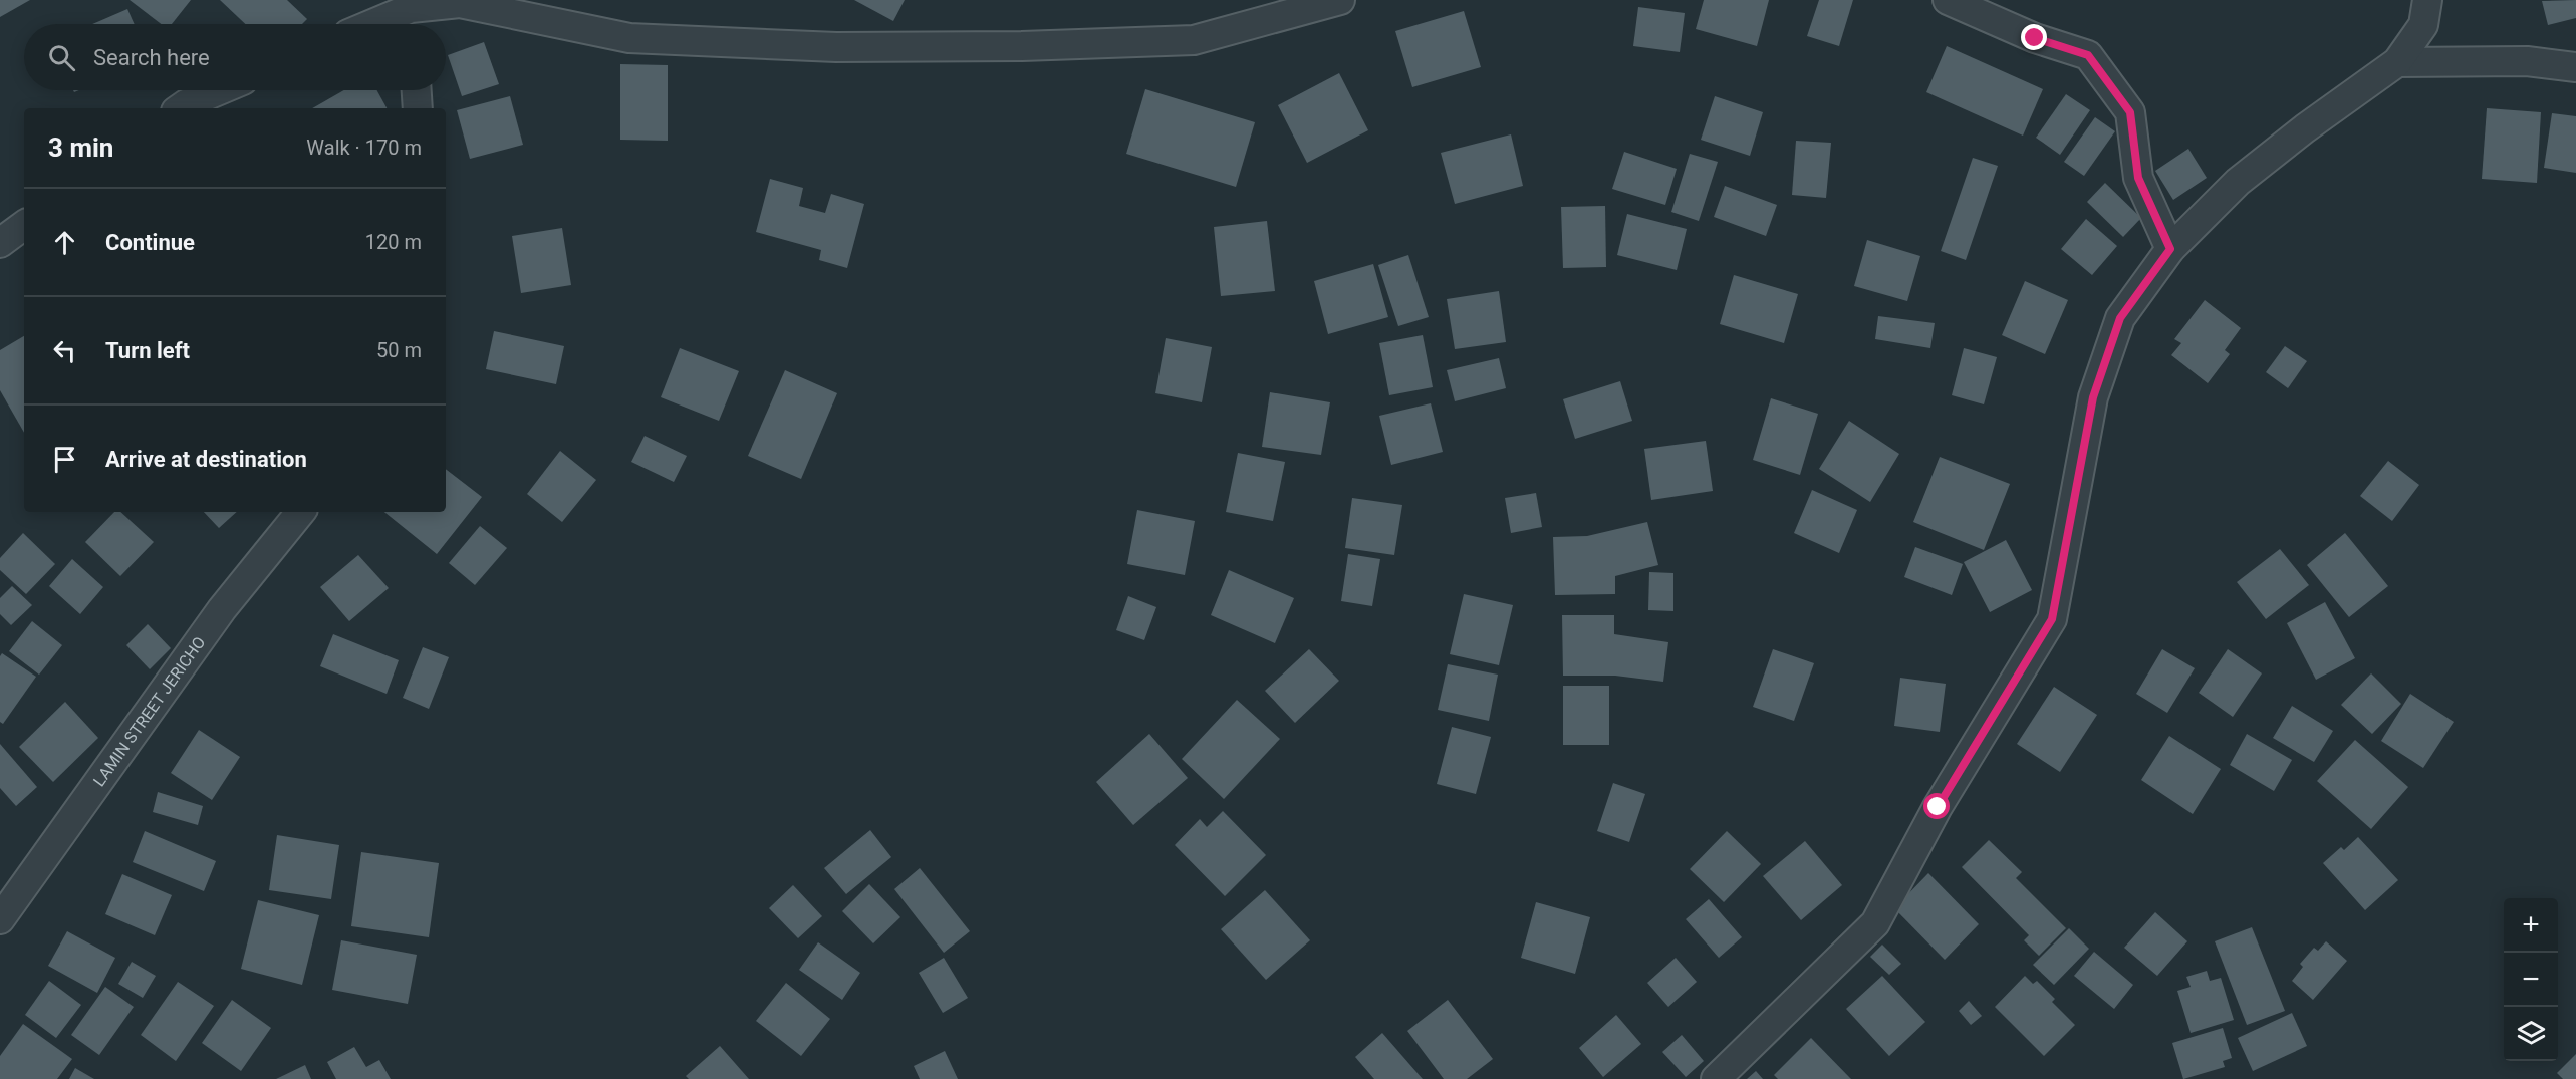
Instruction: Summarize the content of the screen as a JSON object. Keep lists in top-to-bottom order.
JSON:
{
  "streets": {
    "street": ["LAMIN STREET JERICHO"]
  },
  "page": {
    "search": "Search here",
    "heading": ["3 min", "Walk · 170 m"],
    "list": [
      ["Continue", "120 m"],
      ["Turn left", "50 m"],
      "Arrive at destination"
    ],
    "map_buttons": ["+", "−"]
  }
}
